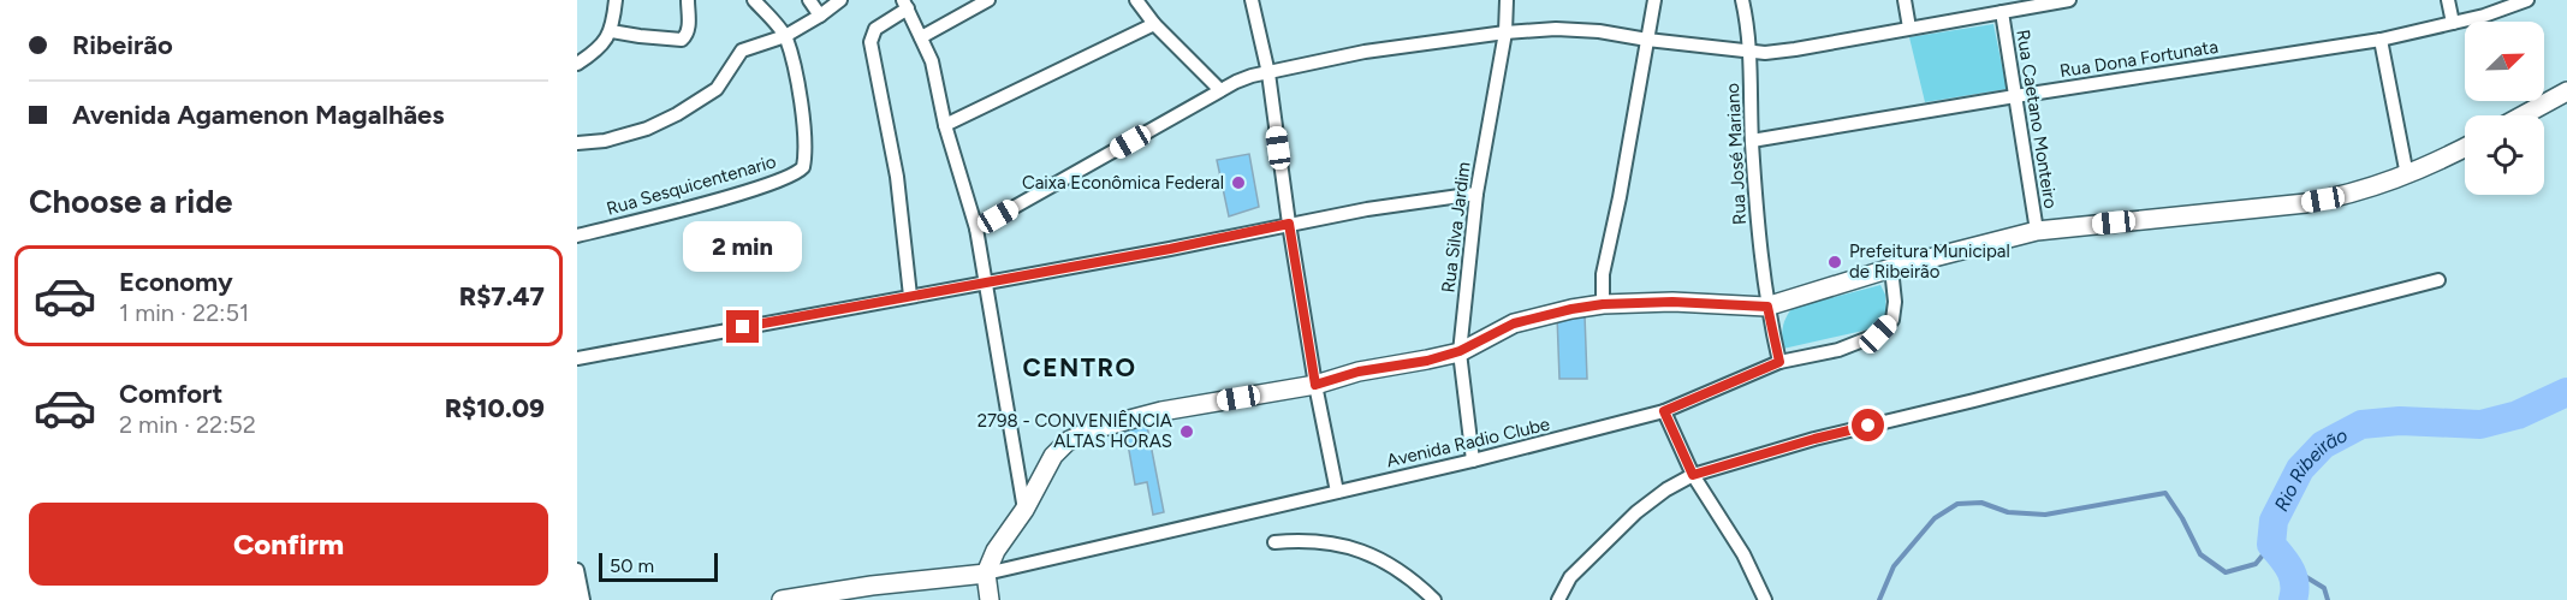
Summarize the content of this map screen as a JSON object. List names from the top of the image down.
{
  "streets": {
    "street": [
      "Rua Dona Fortunata",
      "Rua Caetano Monteiro",
      "Rua José Mariano",
      "Rua Sesquicentenario",
      "Rua Silva Jardim",
      "Avenida Radio Clube"
    ]
  },
  "crossings": [
    ["Rua Dona Fortunata", "Rua Caetano Monteiro"],
    ["Rua Dona Fortunata", "Rua José Mariano"],
    ["Rua José Mariano", "Avenida Radio Clube"],
    ["Rua Silva Jardim", "Avenida Radio Clube"]
  ],
  "districts": ["CENTRO"],
  "water": ["Rio Ribeirão"],
  "places": ["Caixa Econômica Federal", "Prefeitura Municipal de Ribeirão", "2798 - CONVENIÊNCIA ALTAS HORAS"],
  "scale_bar": "50 m",
  "north": "top right",
  "page": {
    "banner": ["Ribeirão", "Avenida Agamenon Magalhães"],
    "heading": "Choose a ride",
    "bubble": "2 min",
    "list": [
      {
        "name": "Economy",
        "note": "1 min · 22:51",
        "value": "R$7.47"
      },
      {
        "name": "Comfort",
        "note": "2 min · 22:52",
        "value": "R$10.09"
      }
    ],
    "buttons": "Confirm",
    "scale": "50 m"
  }
}
